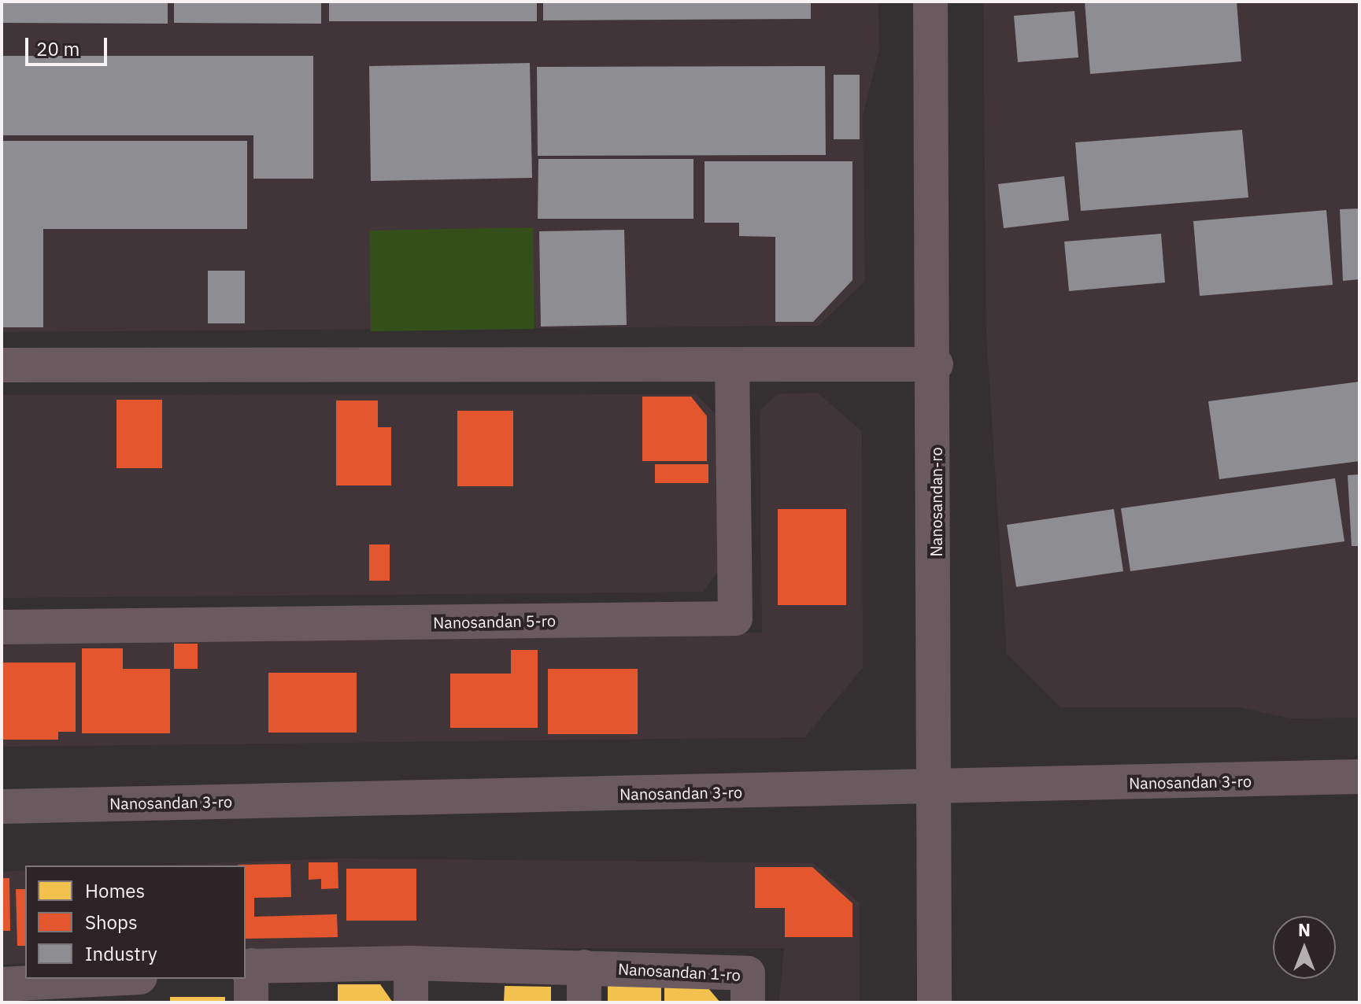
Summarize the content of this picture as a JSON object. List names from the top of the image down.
{
  "streets": {
    "street": [
      "Nanosandan-ro",
      "Nanosandan 5-ro",
      "Nanosandan 3-ro",
      "Nanosandan 1-ro"
    ]
  },
  "crossings": [
    ["Nanosandan-ro", "Nanosandan 3-ro"]
  ],
  "legend": ["Homes", "Shops", "Industry"],
  "scale_bar": "20 m",
  "north": "top"
}
